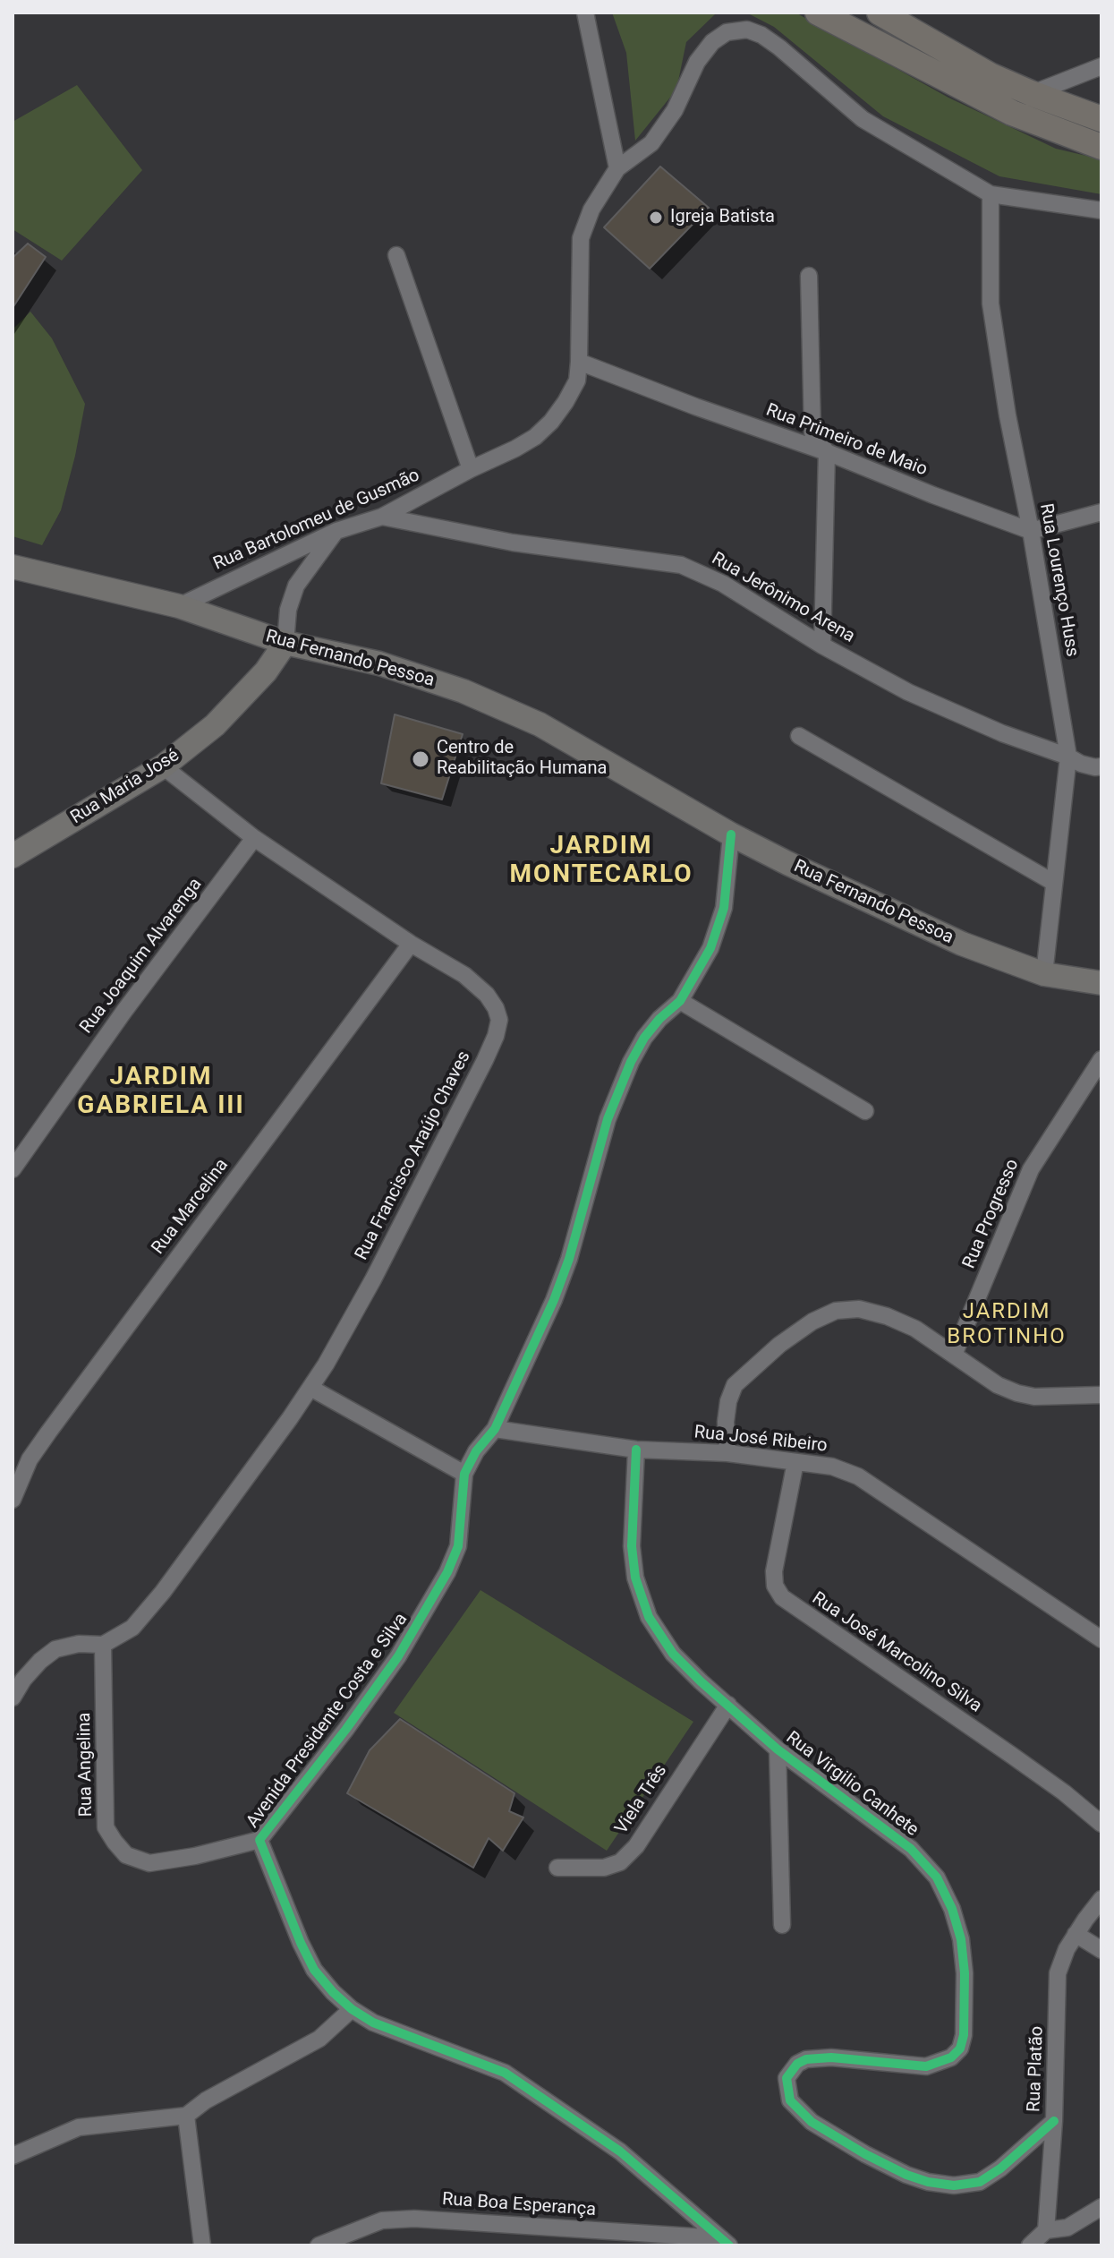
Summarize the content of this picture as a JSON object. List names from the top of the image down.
{
  "streets": {
    "main road": ["Rua Fernando Pessoa", "Rua Maria José"],
    "street": [
      "Rua Primeiro de Maio",
      "Rua Bartolomeu de Gusmão",
      "Rua Lourenço Huss",
      "Rua Jerônimo Arena",
      "Rua Joaquim Alvarenga",
      "Rua Francisco Araújo Chaves",
      "Rua Marcelina",
      "Rua Progresso",
      "Rua José Ribeiro",
      "Rua José Marcolino Silva",
      "Avenida Presidente Costa e Silva",
      "Rua Angelina",
      "Rua Virgilio Canhete",
      "Viela Três",
      "Rua Platão",
      "Rua Boa Esperança"
    ]
  },
  "crossings": [
    ["Rua Primeiro de Maio", "Rua Bartolomeu de Gusmão"],
    ["Rua Primeiro de Maio", "Rua Lourenço Huss"],
    ["Rua Bartolomeu de Gusmão", "Rua Jerônimo Arena"],
    ["Rua Bartolomeu de Gusmão", "Rua Fernando Pessoa"],
    ["Rua Lourenço Huss", "Rua Jerônimo Arena"],
    ["Rua Lourenço Huss", "Rua Fernando Pessoa"],
    ["Rua Fernando Pessoa", "Rua Maria José"],
    ["Rua Fernando Pessoa", "Avenida Presidente Costa e Silva"],
    ["Rua Maria José", "Rua Francisco Araújo Chaves"],
    ["Rua Joaquim Alvarenga", "Rua Francisco Araújo Chaves"],
    ["Rua Francisco Araújo Chaves", "Rua Marcelina"],
    ["Rua Francisco Araújo Chaves", "Rua Angelina"],
    ["Rua José Ribeiro", "Rua José Marcolino Silva"],
    ["Rua José Ribeiro", "Avenida Presidente Costa e Silva"],
    ["Rua José Ribeiro", "Rua Virgilio Canhete"],
    ["Avenida Presidente Costa e Silva", "Rua Angelina"],
    ["Avenida Presidente Costa e Silva", "Rua Boa Esperança"],
    ["Rua Virgilio Canhete", "Viela Três"],
    ["Rua Virgilio Canhete", "Rua Platão"]
  ],
  "districts": ["JARDIM MONTECARLO", "JARDIM GABRIELA III", "JARDIM BROTINHO"],
  "places": ["Igreja Batista", "Centro de Reabilitação Humana"]
}
